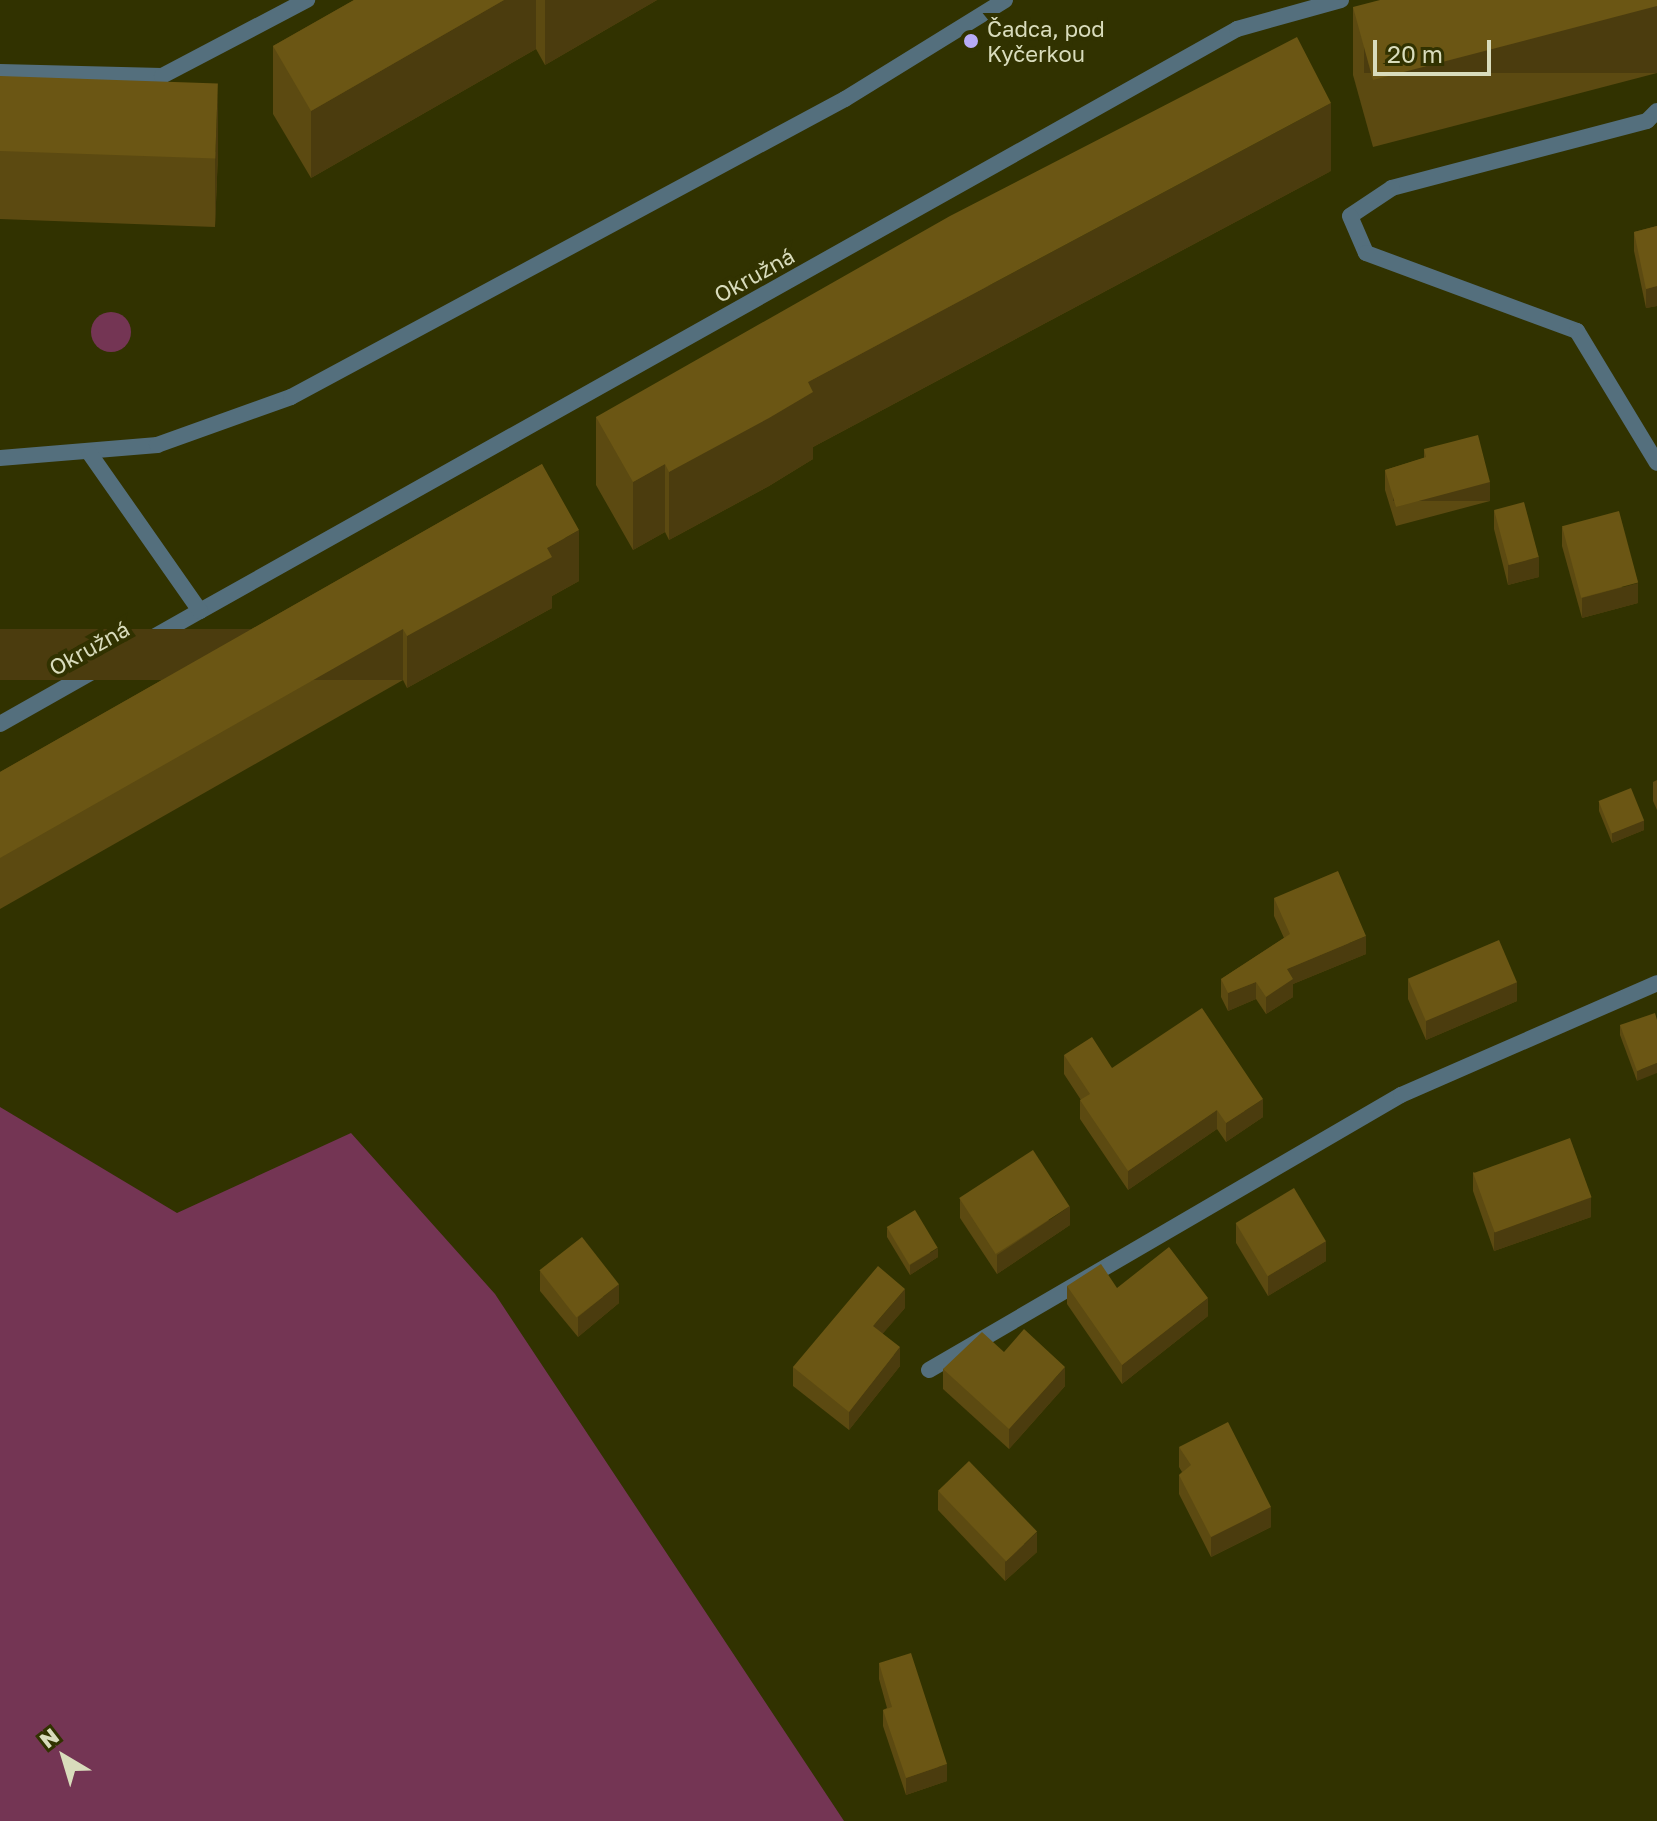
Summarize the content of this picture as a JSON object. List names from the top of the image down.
{
  "streets": {
    "street": ["Okružná"]
  },
  "places": ["Čadca, pod Kyčerkou"],
  "scale_bar": "20 m",
  "north": "top left"
}
